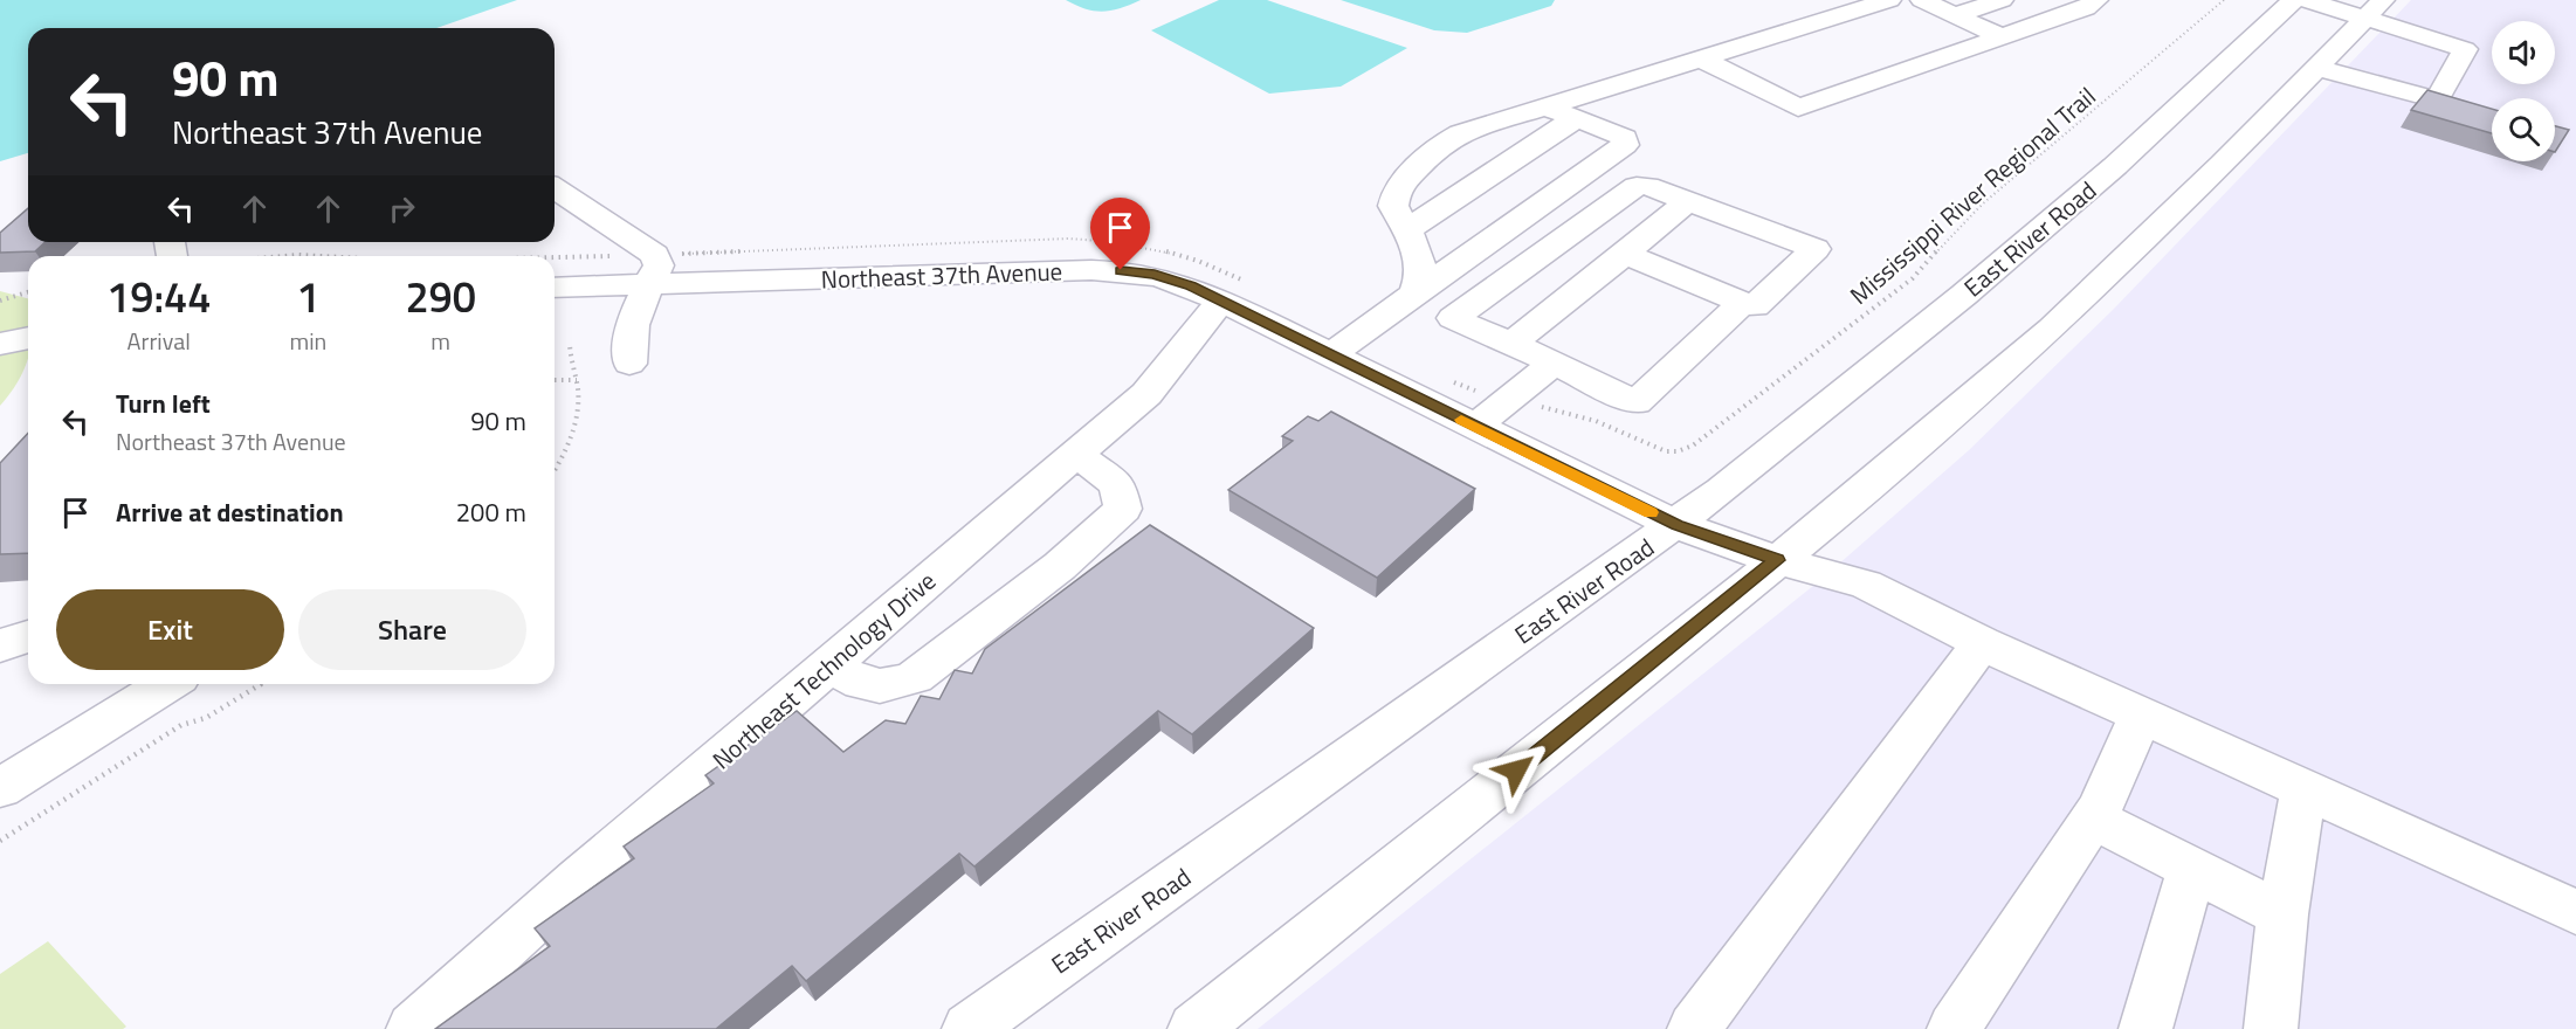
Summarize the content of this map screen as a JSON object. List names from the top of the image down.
{
  "streets": {
    "street": ["East River Road", "Northeast 37th Avenue", "Northeast Technology Drive"],
    "path": ["Mississippi River Regional Trail"]
  },
  "crossings": [
    ["East River Road", "Northeast 37th Avenue"],
    ["Northeast 37th Avenue", "Northeast Technology Drive"]
  ],
  "page": {
    "turn": ["90 m", "Northeast 37th Avenue"],
    "eta": [
      "19:44",
      "Arrival",
      "1",
      "min",
      "290",
      "m"
    ],
    "list": [
      {
        "name": "Turn left",
        "note": "Northeast 37th Avenue",
        "value": "90 m"
      },
      {
        "name": "Arrive at destination",
        "value": "200 m"
      }
    ],
    "buttons": ["Exit", "Share"]
  }
}
